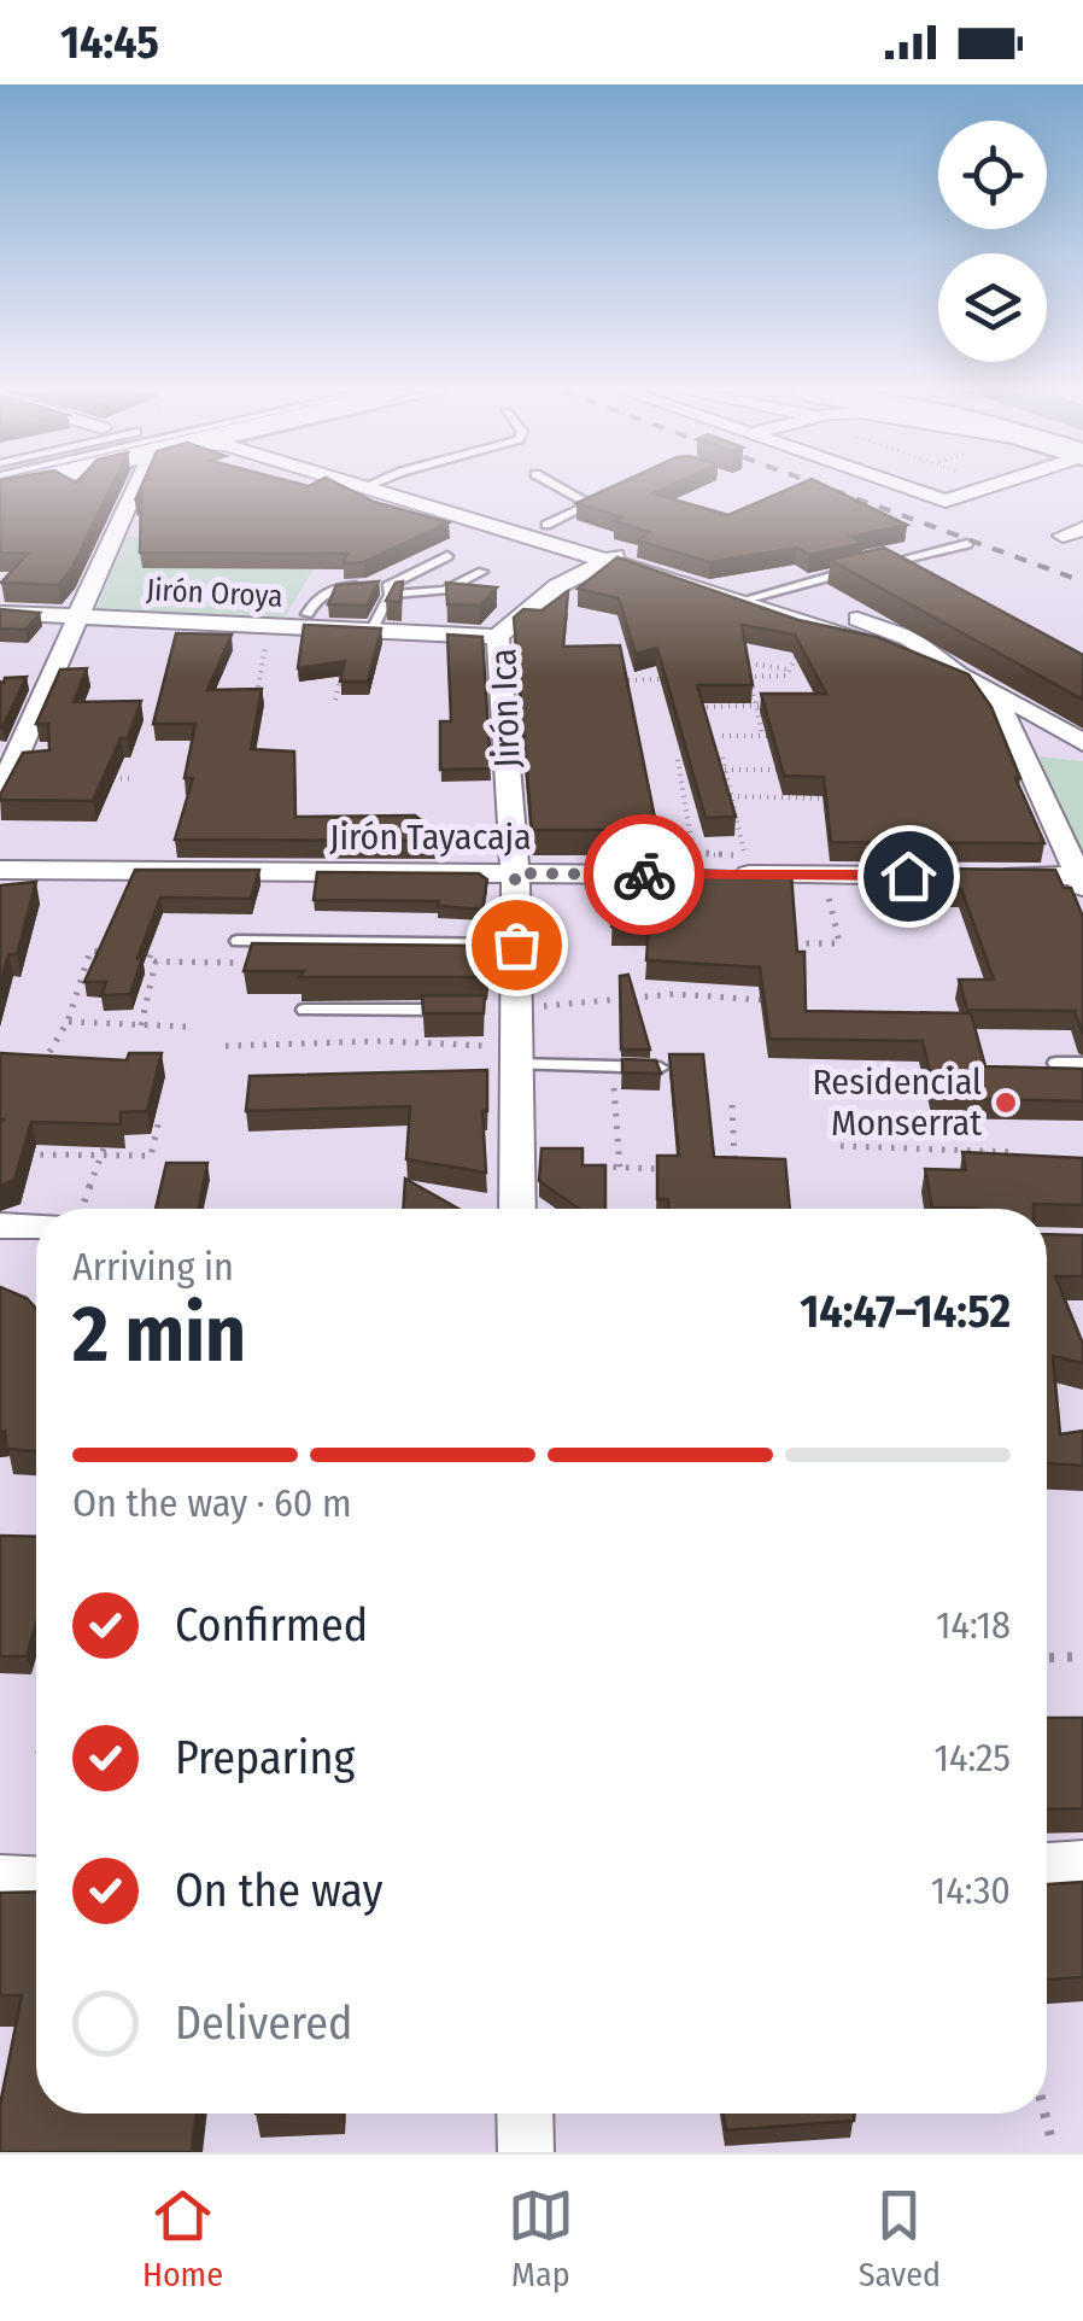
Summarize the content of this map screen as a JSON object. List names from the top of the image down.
{
  "streets": {
    "street": ["Jirón Oroya", "Jirón Ica", "Jirón Tayacaja"]
  },
  "crossings": [
    ["Jirón Oroya", "Jirón Ica"],
    ["Jirón Ica", "Jirón Tayacaja"]
  ],
  "places": ["Residencial Monserrat"],
  "page": {
    "status": "14:45",
    "heading": ["2 min", "Arriving in", "14:47–14:52"],
    "bar": "On the way · 60 m",
    "list": [
      ["Confirmed", "14:18"],
      ["Preparing", "14:25"],
      ["On the way", "14:30"],
      "Delivered"
    ],
    "tabs": ["Home", "Map", "Saved"]
  }
}
